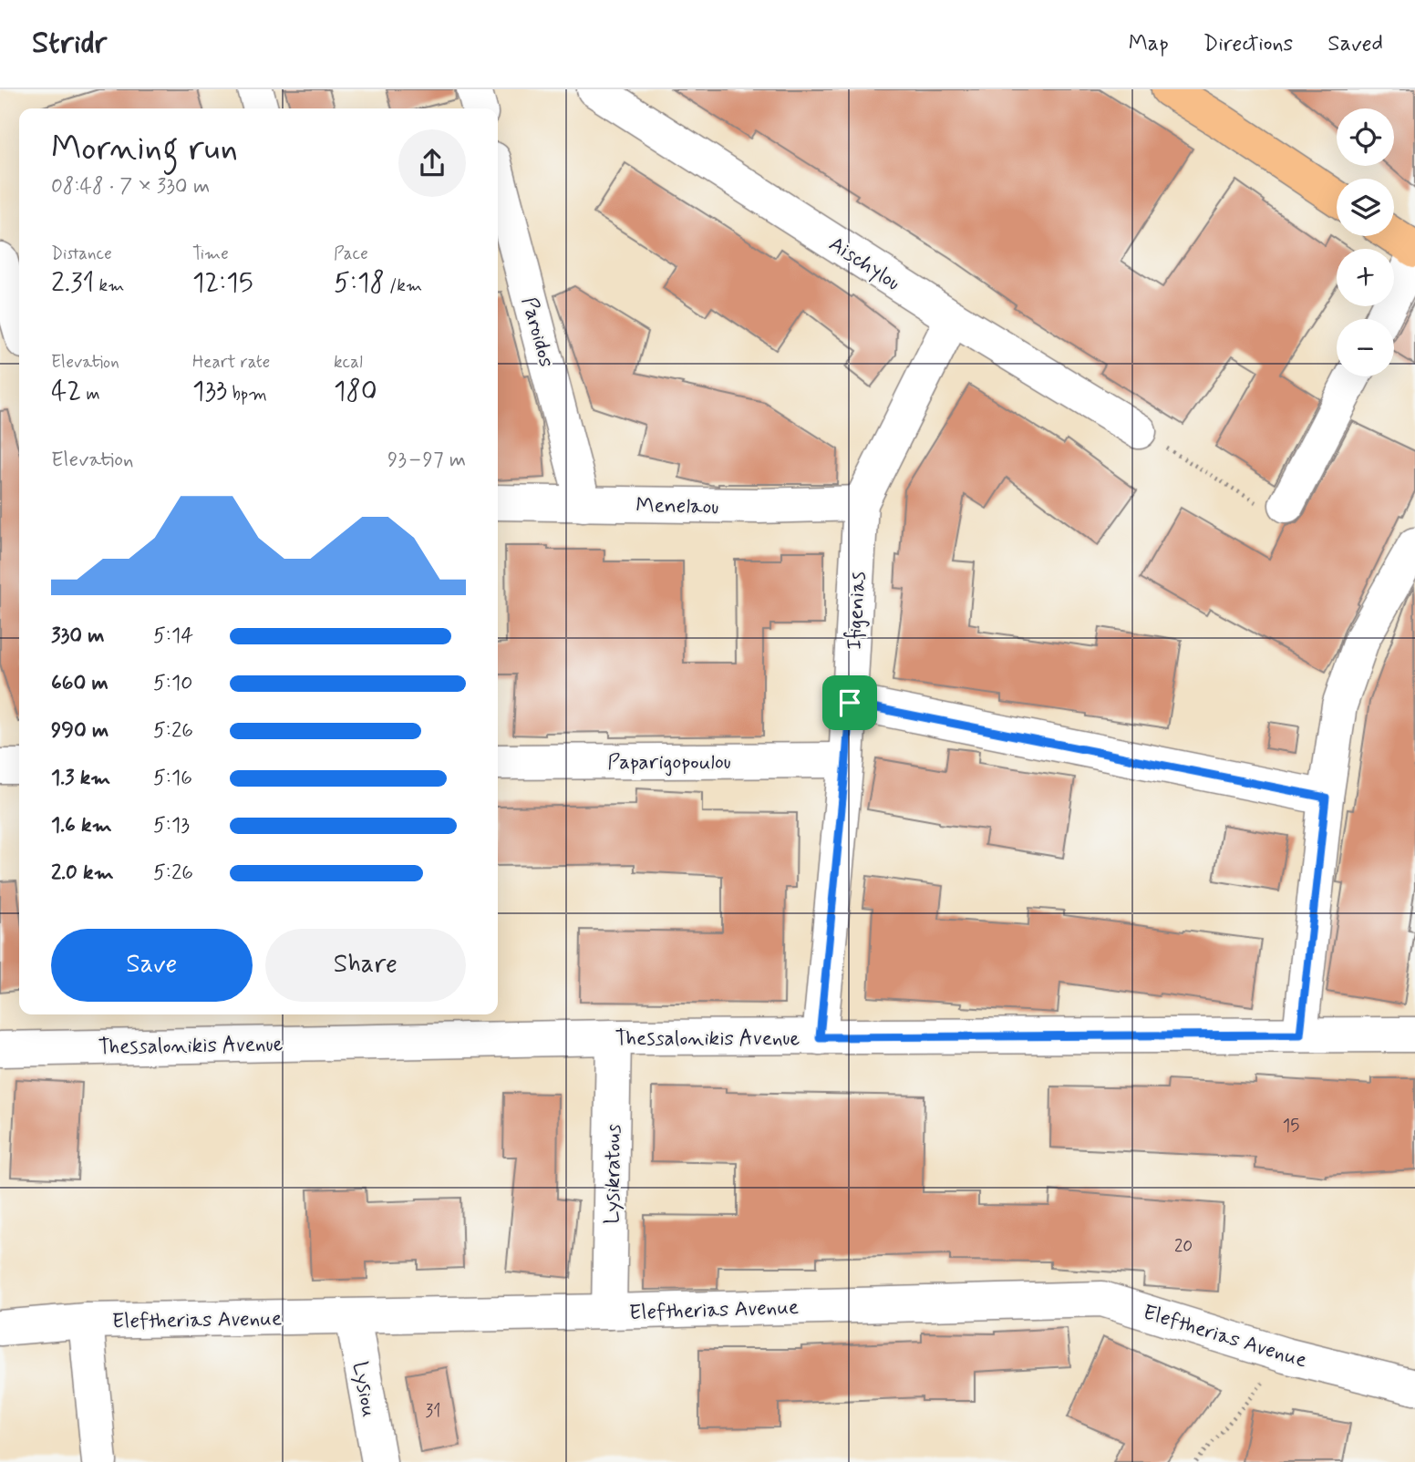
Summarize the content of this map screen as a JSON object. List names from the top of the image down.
{
  "streets": {
    "street": [
      "Aischylou",
      "Paroidos",
      "Menelaou",
      "Ifigenias",
      "Paparigopoulou",
      "Thessalonikis Avenue",
      "Lysikratous",
      "Eleftherias Avenue",
      "Lysiou"
    ]
  },
  "crossings": [
    ["Aischylou", "Ifigenias"],
    ["Paroidos", "Menelaou"],
    ["Menelaou", "Ifigenias"],
    ["Ifigenias", "Paparigopoulou"],
    ["Ifigenias", "Thessalonikis Avenue"],
    ["Thessalonikis Avenue", "Lysikratous"],
    ["Lysikratous", "Eleftherias Avenue"],
    ["Eleftherias Avenue", "Lysiou"]
  ],
  "house_numbers": ["15", "20", "31"],
  "page": {
    "header": "Stridr",
    "nav": ["Map", "Directions", "Saved"],
    "map_buttons": ["+", "−"],
    "heading": ["Morning run", "08:48 · 7 × 330 m"],
    "stats": [
      ["Distance", "2.31 km"],
      ["Time", "12:15"],
      ["Pace", "5:18 /km"],
      ["Elevation", "42 m"],
      ["Heart rate", "133 bpm"],
      ["kcal", "180"]
    ],
    "chart": ["Elevation", "93–97 m"],
    "list": [
      {
        "name": "330 m",
        "note": "5:14"
      },
      {
        "name": "660 m",
        "note": "5:10"
      },
      {
        "name": "990 m",
        "note": "5:26"
      },
      {
        "name": "1.3 km",
        "note": "5:16"
      },
      {
        "name": "1.6 km",
        "note": "5:13"
      },
      {
        "name": "2.0 km",
        "note": "5:26"
      }
    ],
    "buttons": ["Save", "Share"]
  }
}
